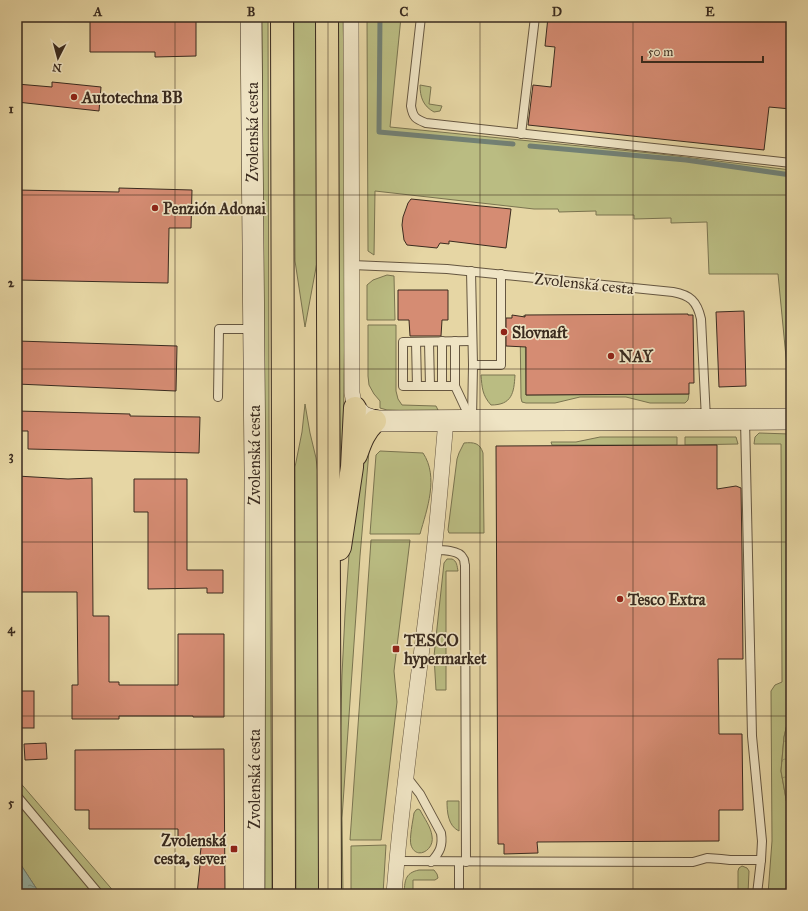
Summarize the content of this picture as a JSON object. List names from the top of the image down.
{
  "streets": {
    "main road": ["Zvolenská cesta"]
  },
  "places": {
    "other": [
      "Autotechna BB",
      "Penzión Adonai",
      "Slovnaft",
      "NAY",
      "Tesco Extra"
    ],
    "transit": ["TESCO hypermarket", "Zvolenská cesta, sever"]
  },
  "scale_bar": "50 m",
  "north": "bottom",
  "grid": {
    "columns": [
      "A",
      "B",
      "C",
      "D",
      "E"
    ],
    "rows": [
      "1",
      "2",
      "3",
      "4",
      "5"
    ]
  }
}
